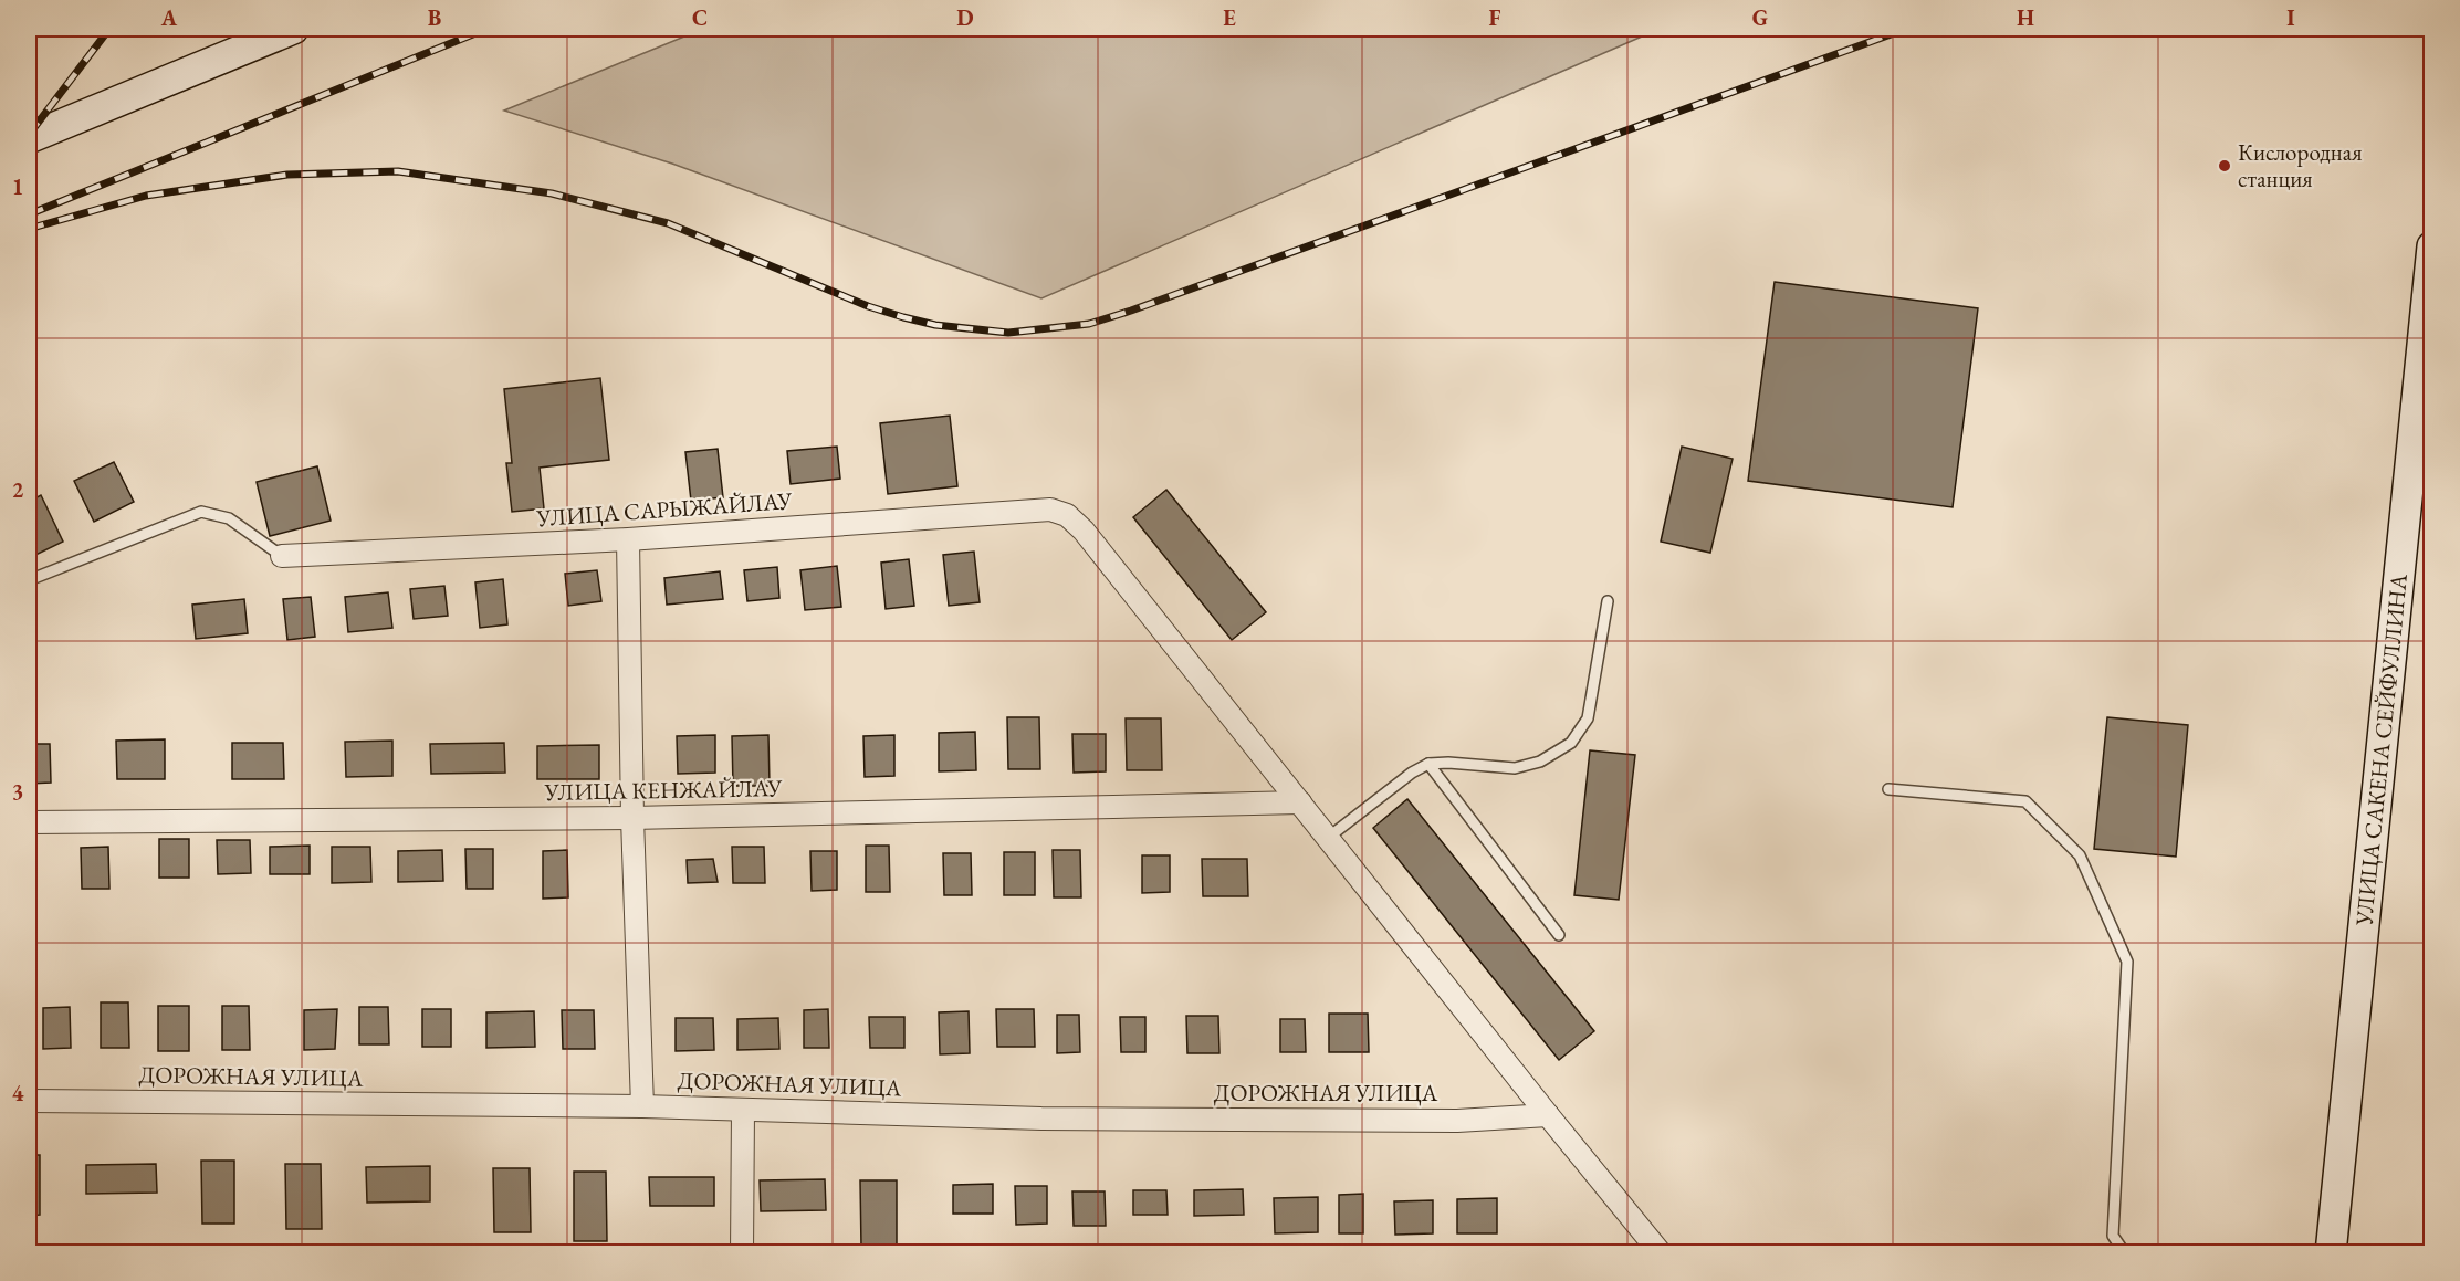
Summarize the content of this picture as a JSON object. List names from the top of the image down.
{
  "streets": {
    "street": [
      "УЛИЦА САРЫЖАЙЛАУ",
      "УЛИЦА САКЕНА СЕЙФУЛЛИНА",
      "УЛИЦА КЕНЖАЙЛАУ",
      "ДОРОЖНАЯ УЛИЦА"
    ]
  },
  "crossings": [
    ["УЛИЦА САРЫЖАЙЛАУ", "УЛИЦА КЕНЖАЙЛАУ"]
  ],
  "places": ["Кислородная станция"],
  "grid": {
    "columns": [
      "A",
      "B",
      "C",
      "D",
      "E",
      "F",
      "G",
      "H",
      "I"
    ],
    "rows": [
      "1",
      "2",
      "3",
      "4"
    ]
  }
}
